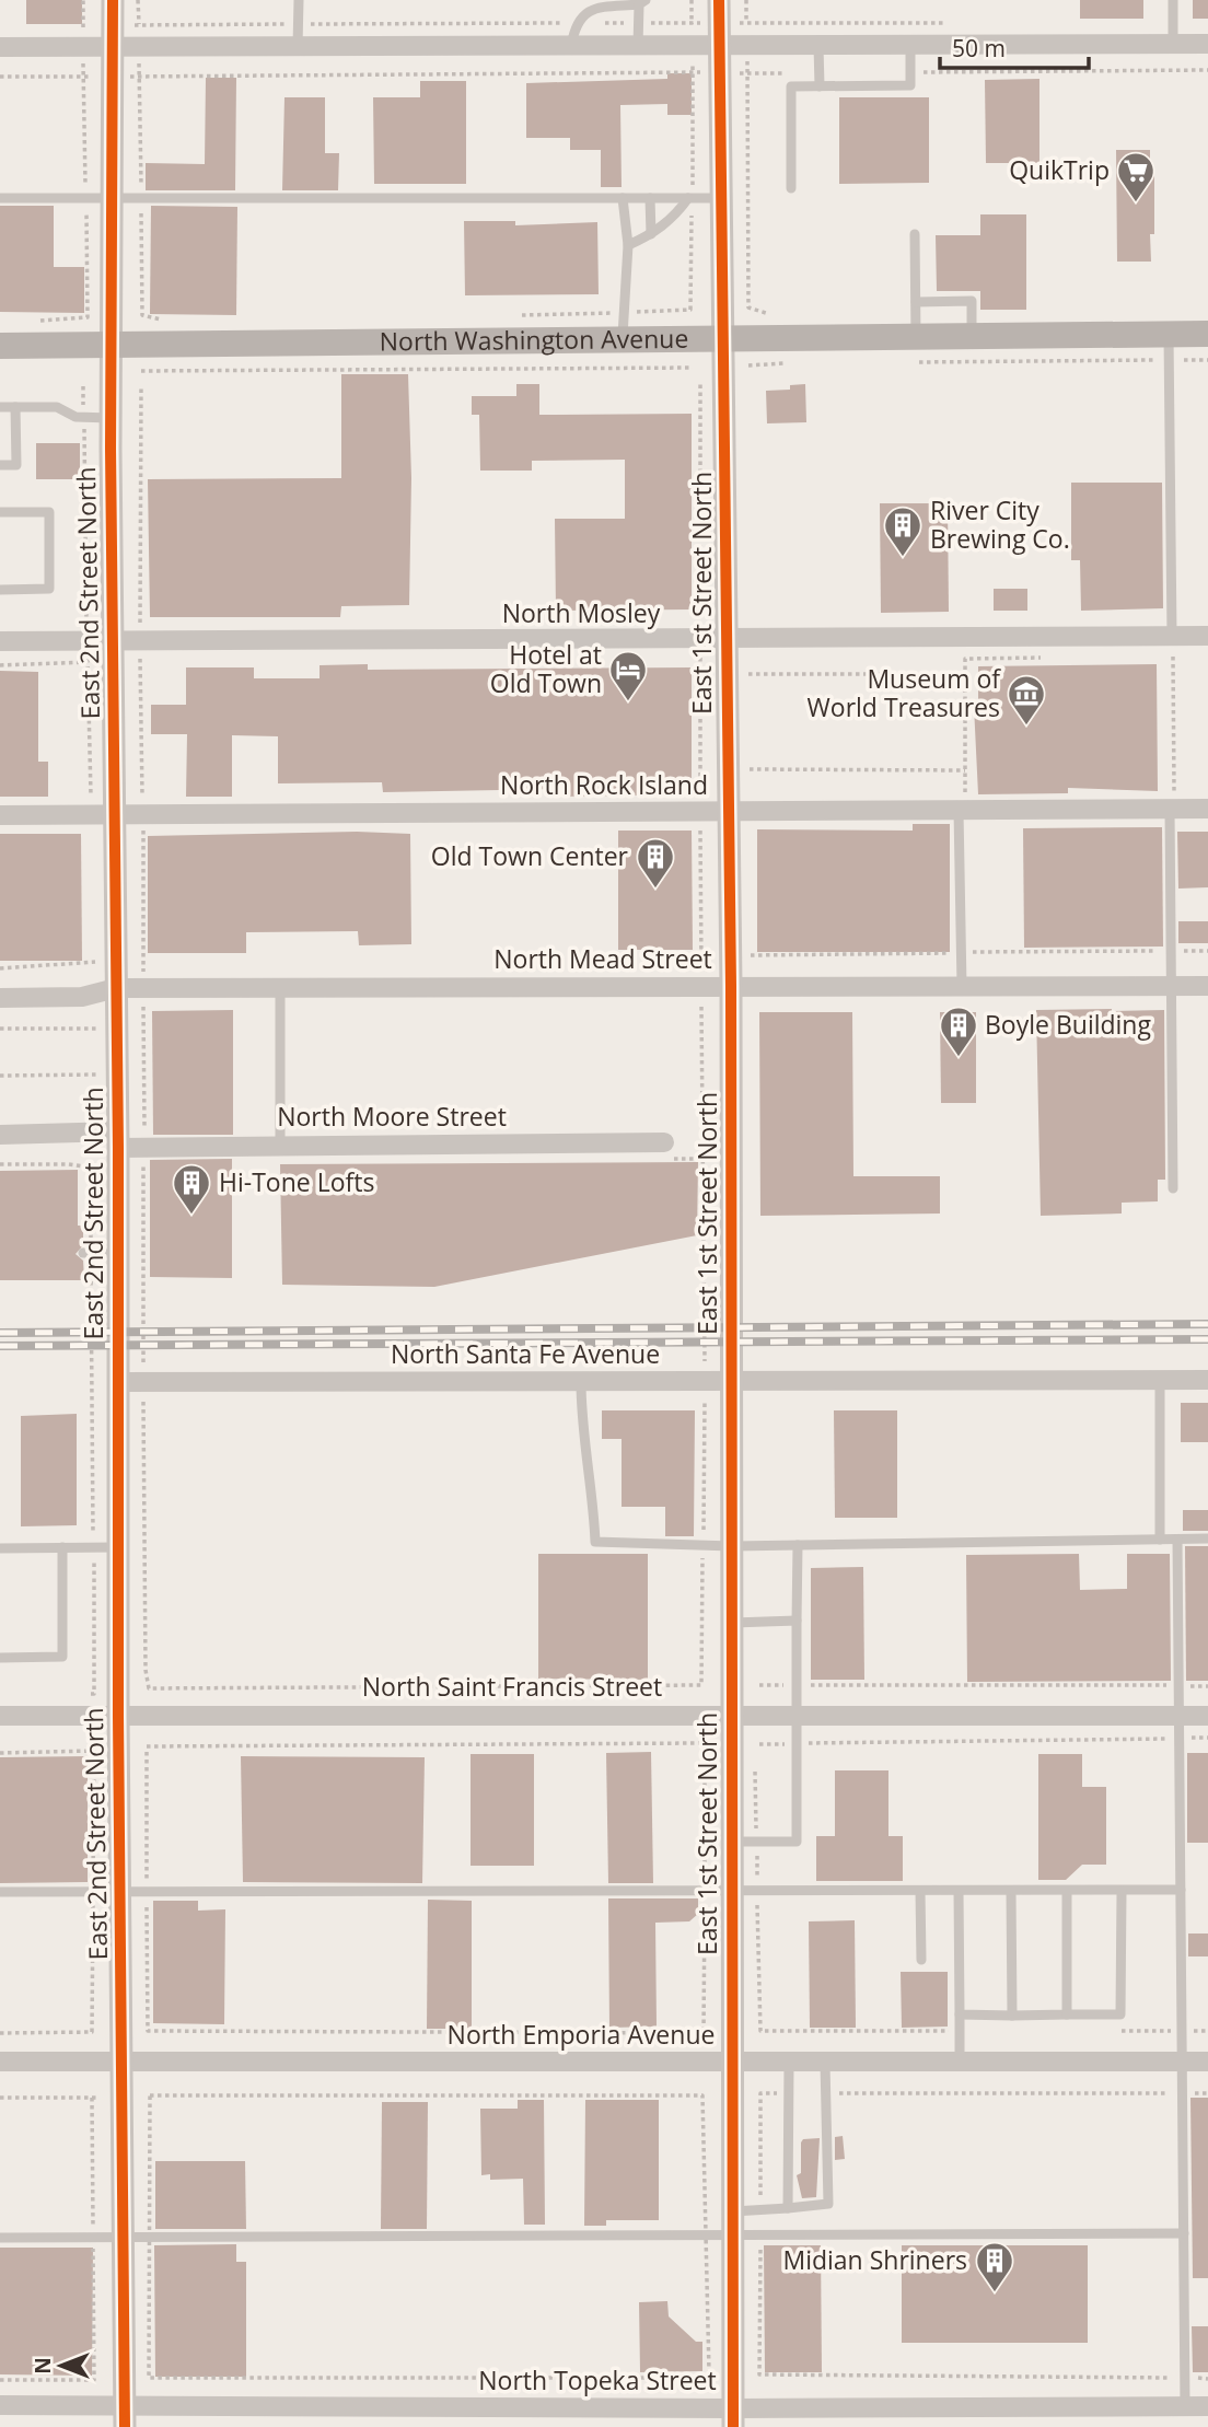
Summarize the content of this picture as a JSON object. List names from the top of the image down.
{
  "streets": {
    "main road": ["North Washington Avenue"],
    "street": [
      "East 2nd Street North",
      "East 1st Street North",
      "North Mosley",
      "North Rock Island",
      "North Mead Street",
      "North Moore Street",
      "North Santa Fe Avenue",
      "North Saint Francis Street",
      "North Emporia Avenue",
      "North Topeka Street"
    ]
  },
  "crossings": [
    ["North Washington Avenue", "East 2nd Street North"],
    ["North Washington Avenue", "East 1st Street North"],
    ["East 2nd Street North", "North Mosley"],
    ["East 2nd Street North", "North Rock Island"],
    ["East 2nd Street North", "North Mead Street"],
    ["East 2nd Street North", "North Moore Street"],
    ["East 2nd Street North", "North Santa Fe Avenue"],
    ["East 2nd Street North", "North Saint Francis Street"],
    ["East 2nd Street North", "North Emporia Avenue"],
    ["East 2nd Street North", "North Topeka Street"],
    ["East 1st Street North", "North Mosley"],
    ["East 1st Street North", "North Rock Island"],
    ["East 1st Street North", "North Mead Street"],
    ["East 1st Street North", "North Santa Fe Avenue"],
    ["East 1st Street North", "North Saint Francis Street"],
    ["East 1st Street North", "North Emporia Avenue"],
    ["East 1st Street North", "North Topeka Street"]
  ],
  "places": {
    "supermarket": ["QuikTrip"],
    "building": [
      "River City Brewing Co.",
      "Old Town Center",
      "Boyle Building",
      "Hi-Tone Lofts",
      "Midian Shriners"
    ],
    "hotel": ["Hotel at Old Town"],
    "museum": ["Museum of World Treasures"]
  },
  "scale_bar": "50 m",
  "north": "left"
}
